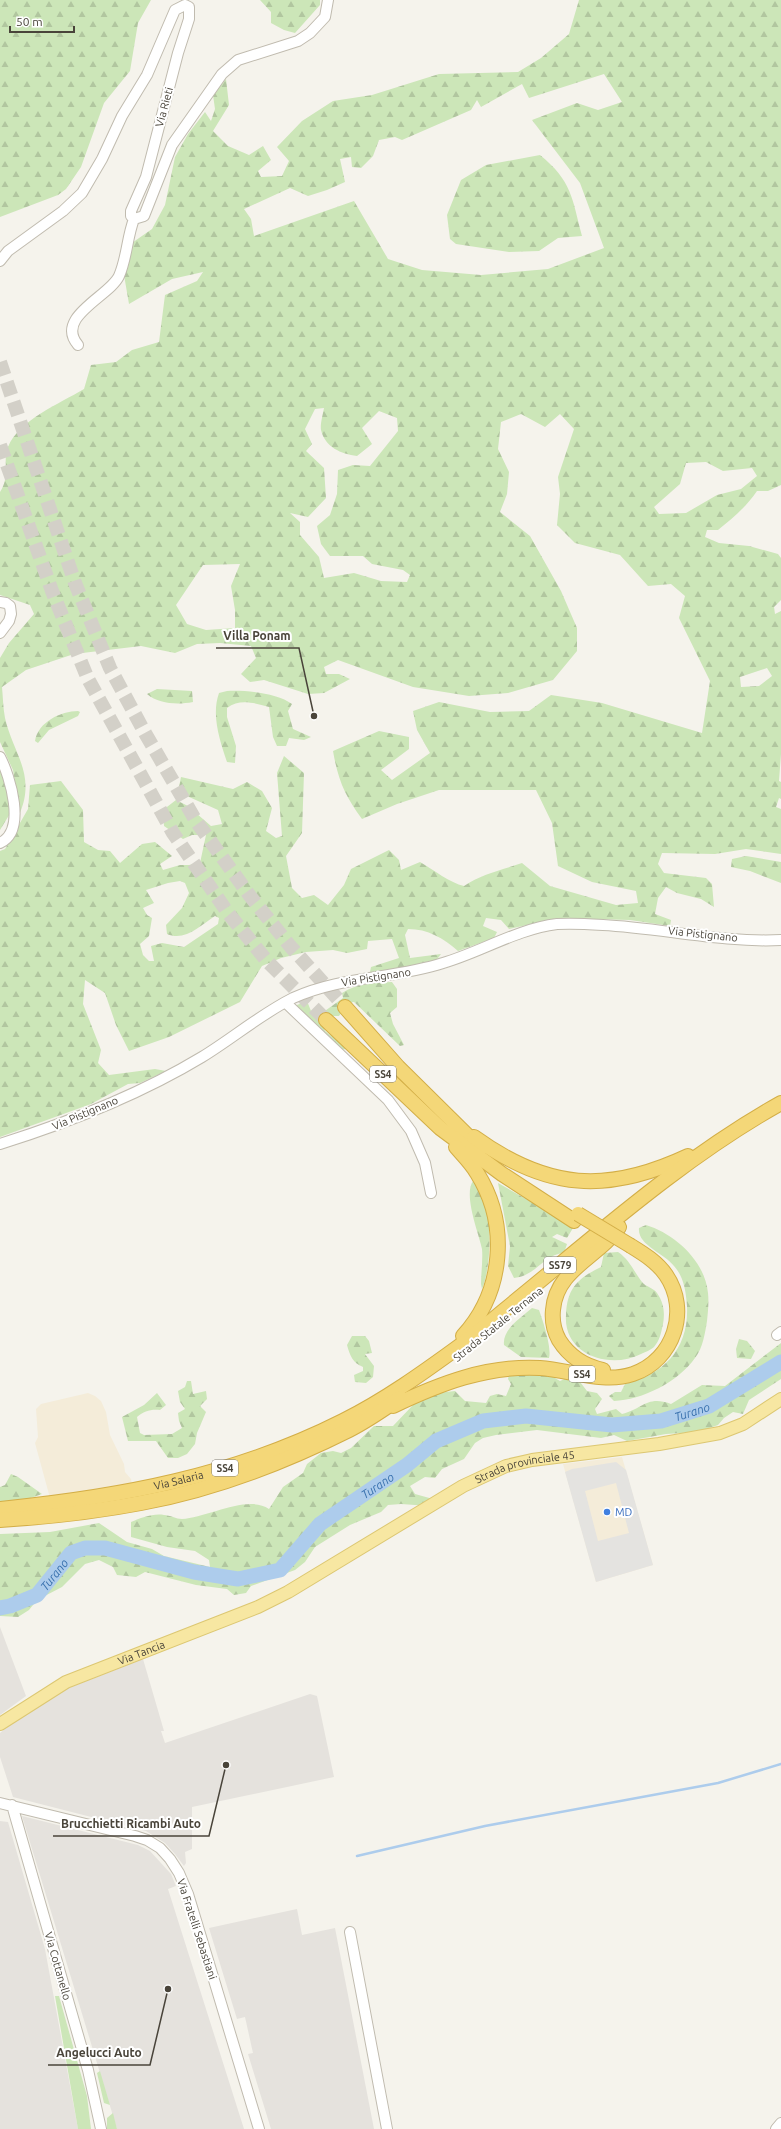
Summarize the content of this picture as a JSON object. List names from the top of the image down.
{
  "streets": {
    "highway": [
      "SS4",
      "SS79",
      "Strada Statale Ternana",
      "Via Salaria"
    ],
    "main road": ["Strada provinciale 45", "Via Tancia"],
    "street": [
      "Via Rieti",
      "Via Pistignano",
      "Via Fratelli Sebastiani",
      "Via Cottanello"
    ]
  },
  "crossings": [
    ["SS4", "Strada Statale Ternana"],
    ["SS4", "Via Salaria"],
    ["Strada Statale Ternana", "Via Salaria"],
    ["Strada provinciale 45", "Via Tancia"],
    ["Via Fratelli Sebastiani", "Via Cottanello"]
  ],
  "water": ["Turano"],
  "places": [
    "Villa Ponam",
    "MD",
    "Brucchietti Ricambi Auto",
    "Angelucci Auto"
  ],
  "scale_bar": "50 m"
}
